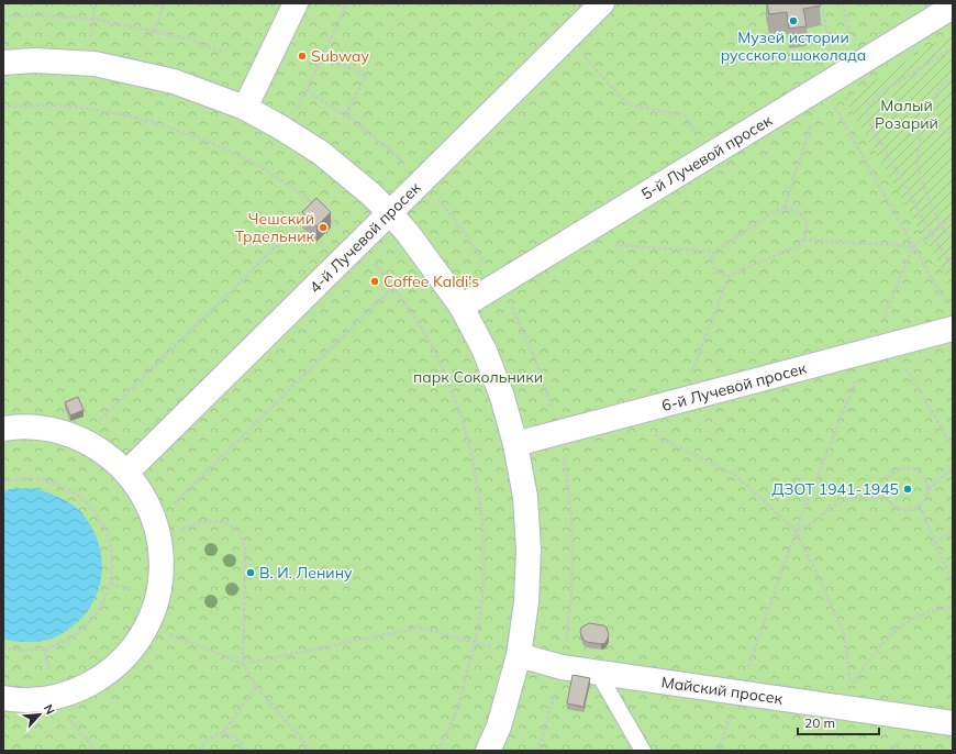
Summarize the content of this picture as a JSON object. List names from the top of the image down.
{
  "streets": {
    "street": [
      "5-й Лучевой просек",
      "4-й Лучевой просек",
      "6-й Лучевой просек",
      "Майский просек"
    ]
  },
  "parks": ["Малый Розарий", "парк Сокольники"],
  "places": [
    "Музей истории русского шоколада",
    "Subway",
    "Чешский Трдельник",
    "Coffee Kaldi's",
    "ДЗОТ 1941-1945",
    "В. И. Ленину"
  ],
  "scale_bar": "20 m",
  "north": "top right"
}
